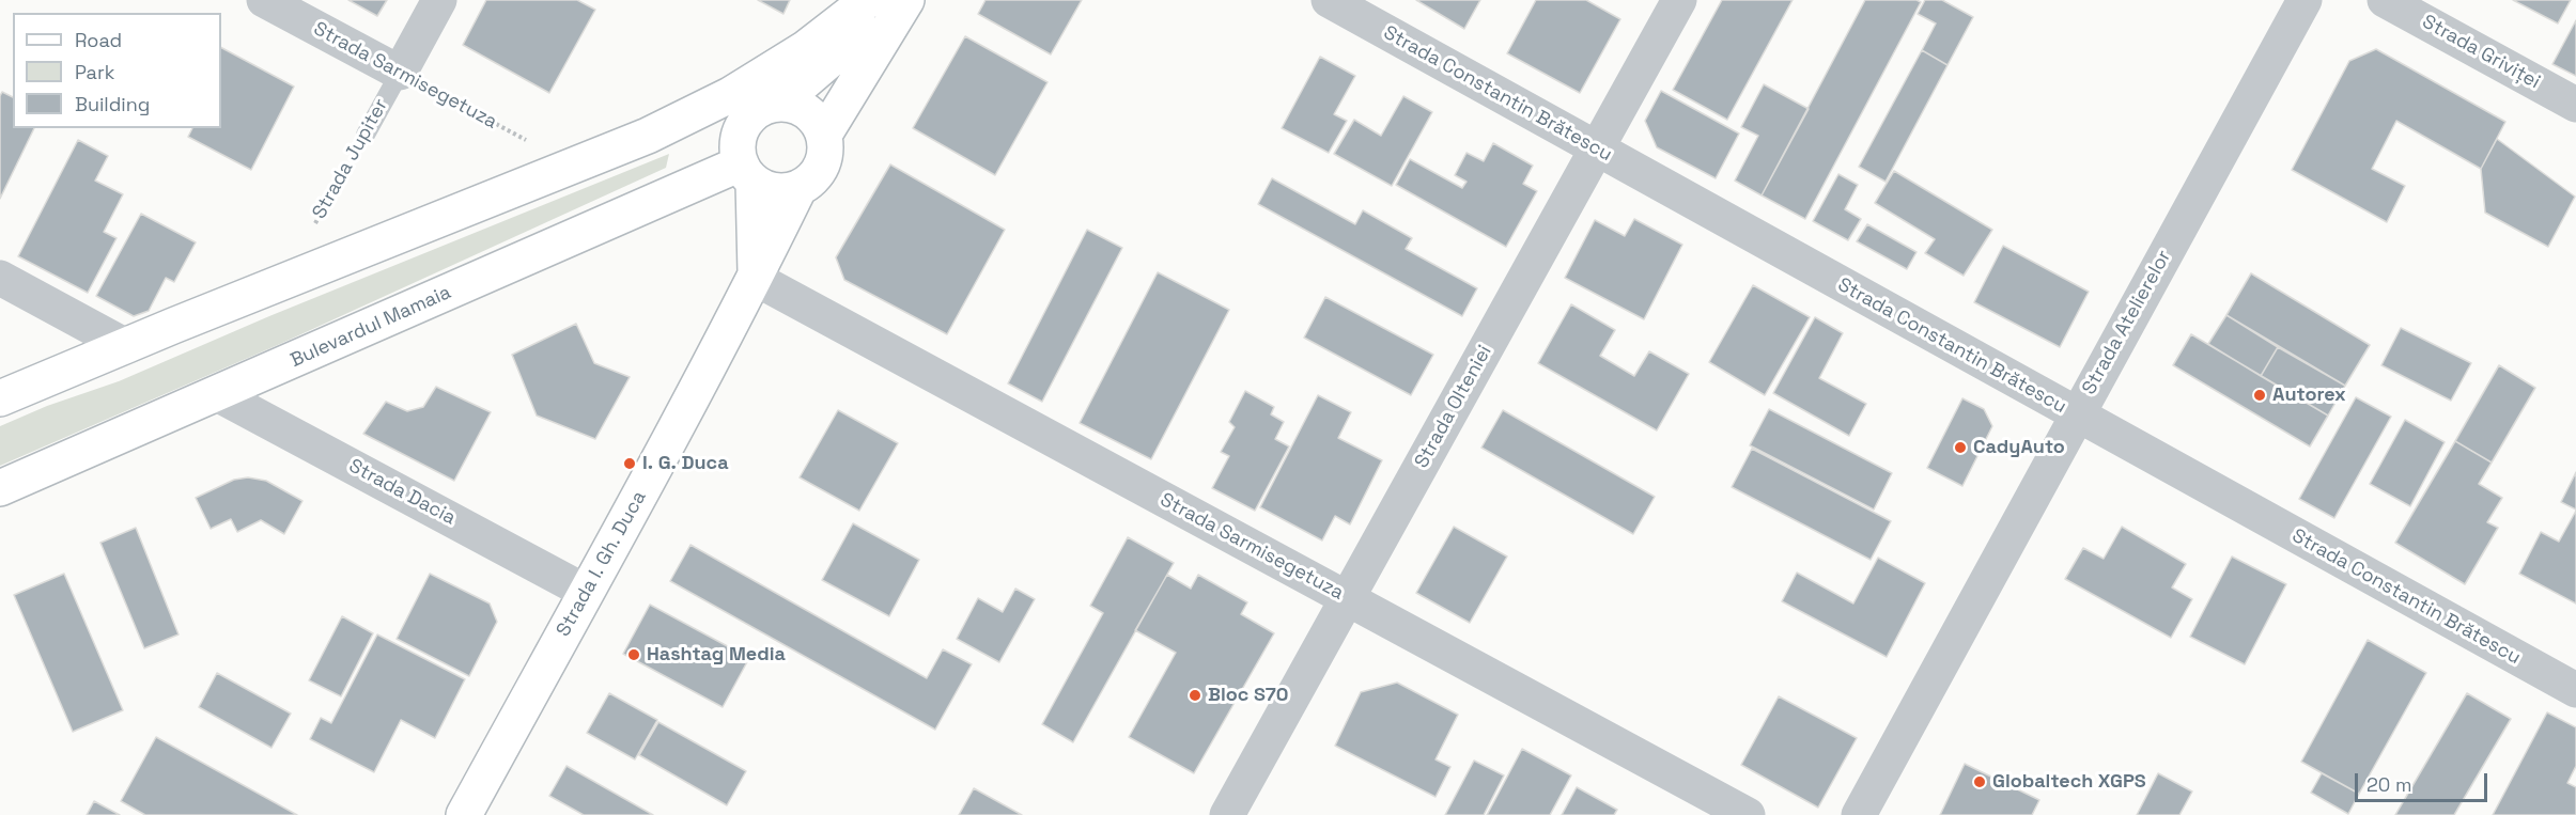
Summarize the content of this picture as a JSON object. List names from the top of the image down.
{
  "streets": {
    "main road": ["Bulevardul Mamaia", "Strada I. Gh. Duca"],
    "street": [
      "Strada Griviței",
      "Strada Sarmisegetuza",
      "Strada Constantin Brătescu",
      "Strada Jupiter",
      "Strada Atelierelor",
      "Strada Olteniei",
      "Strada Dacia"
    ]
  },
  "crossings": [
    ["Strada Sarmisegetuza", "Strada Jupiter"],
    ["Strada Sarmisegetuza", "Strada Olteniei"],
    ["Strada Sarmisegetuza", "Strada I. Gh. Duca"],
    ["Strada Constantin Brătescu", "Strada Atelierelor"],
    ["Strada Constantin Brătescu", "Strada Olteniei"],
    ["Bulevardul Mamaia", "Strada Dacia"],
    ["Bulevardul Mamaia", "Strada I. Gh. Duca"],
    ["Strada Dacia", "Strada I. Gh. Duca"]
  ],
  "places": [
    "Autorex",
    "CadyAuto",
    "I. G. Duca",
    "Hashtag Media",
    "Bloc S70",
    "Globaltech XGPS"
  ],
  "legend": ["Road", "Park", "Building"],
  "scale_bar": "20 m"
}
